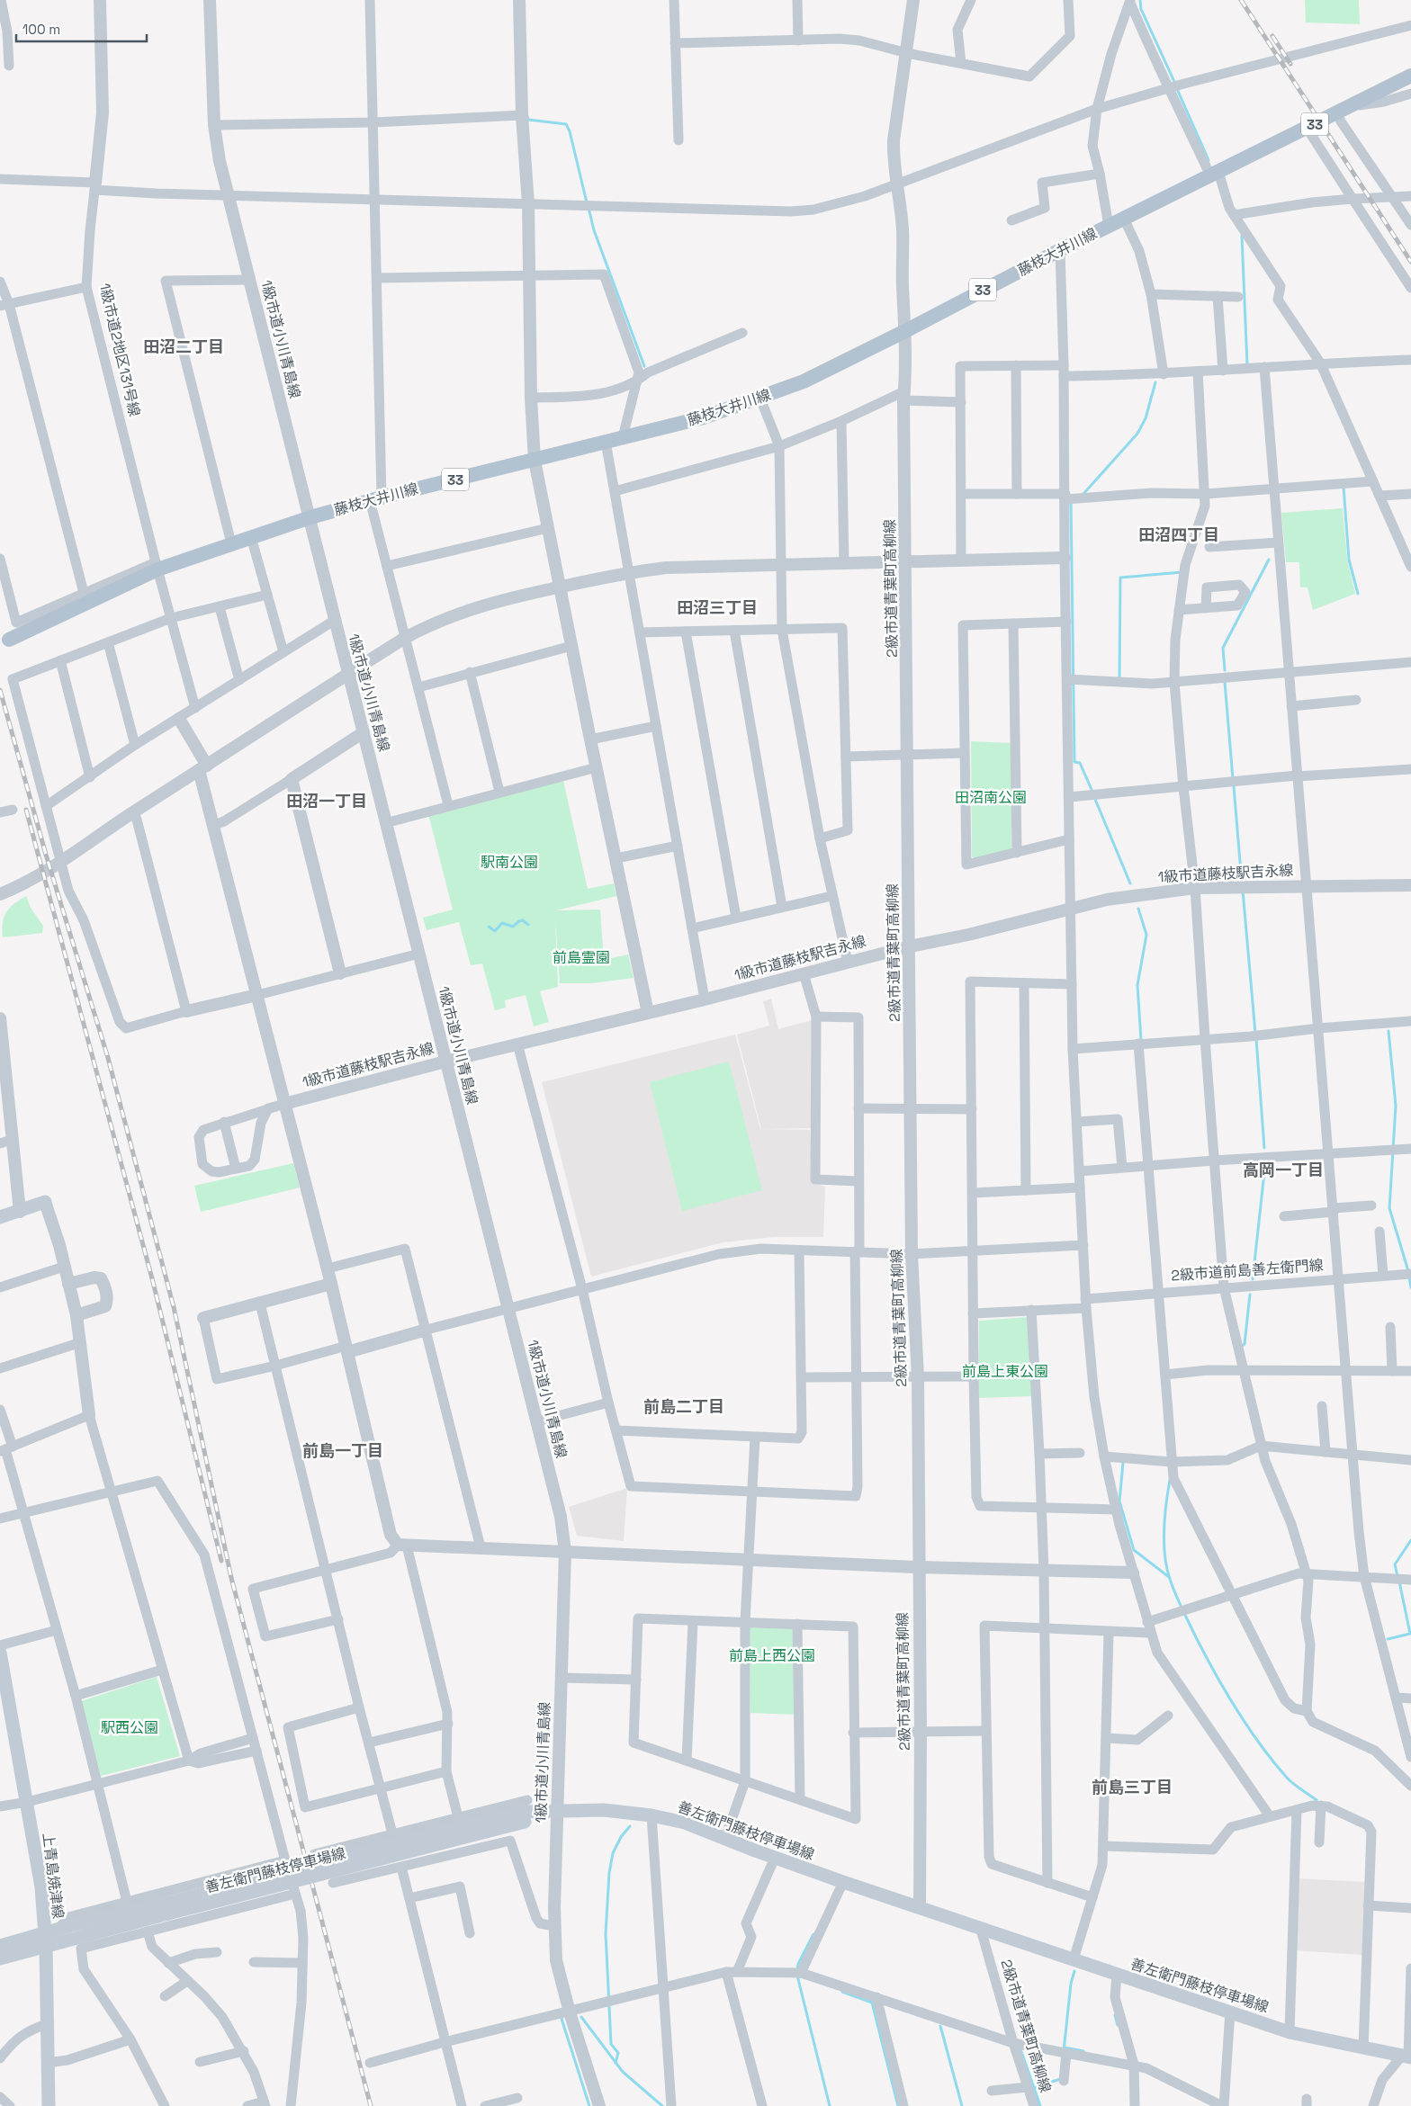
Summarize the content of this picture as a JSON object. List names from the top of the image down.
{
  "streets": {
    "main road": [
      "33",
      "藤枝大井川線",
      "善左衛門藤枝停車場線",
      "上青島焼津線"
    ],
    "street": [
      "1級市道小川青島線",
      "1級市道2地区131号線",
      "2級市道青葉町高柳線",
      "1級市道藤枝駅吉永線",
      "2級市道前島善左衛門線"
    ]
  },
  "crossings": [
    ["藤枝大井川線", "1級市道小川青島線"],
    ["藤枝大井川線", "1級市道2地区131号線"],
    ["藤枝大井川線", "2級市道青葉町高柳線"],
    ["1級市道小川青島線", "1級市道藤枝駅吉永線"],
    ["1級市道小川青島線", "善左衛門藤枝停車場線"],
    ["2級市道青葉町高柳線", "1級市道藤枝駅吉永線"],
    ["2級市道青葉町高柳線", "善左衛門藤枝停車場線"],
    ["善左衛門藤枝停車場線", "上青島焼津線"]
  ],
  "districts": [
    "田沼二丁目",
    "田沼四丁目",
    "田沼三丁目",
    "田沼一丁目",
    "高岡一丁目",
    "前島二丁目",
    "前島一丁目",
    "前島三丁目"
  ],
  "parks": [
    "田沼南公園",
    "駅南公園",
    "前島霊園",
    "前島上東公園",
    "前島上西公園",
    "駅西公園"
  ],
  "scale_bar": "100 m"
}
